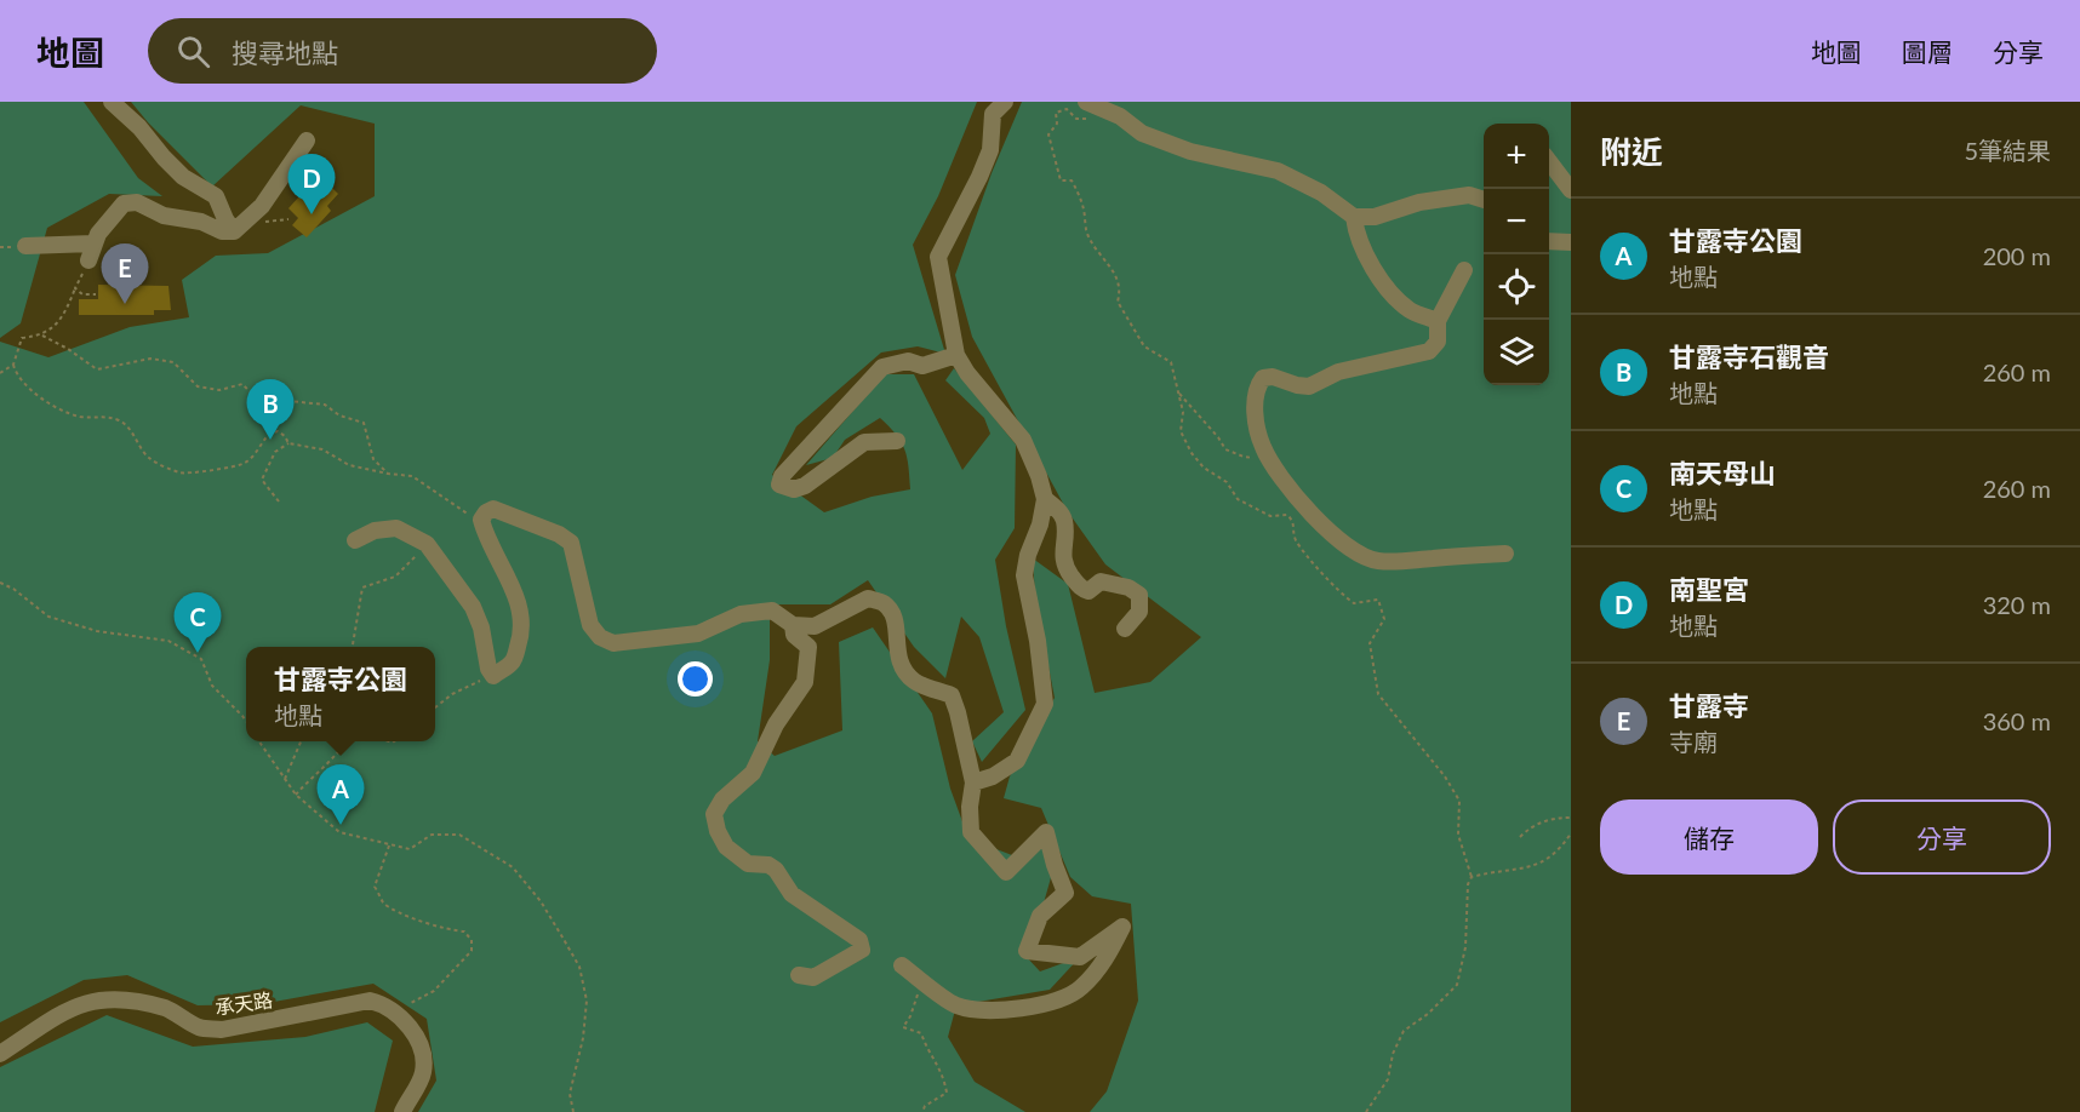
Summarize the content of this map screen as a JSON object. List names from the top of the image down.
{
  "streets": {
    "street": ["承天路"]
  },
  "page": {
    "header": "地圖",
    "search": "搜尋地點",
    "nav": ["地圖", "圖層", "分享"],
    "heading": ["附近", "5筆結果"],
    "map_buttons": ["+", "−"],
    "pins": [
      "D",
      "E",
      "B",
      "C",
      "A"
    ],
    "list": [
      {
        "mark": "A",
        "name": "甘露寺公園",
        "note": "地點",
        "value": "200 m"
      },
      {
        "mark": "B",
        "name": "甘露寺石觀音",
        "note": "地點",
        "value": "260 m"
      },
      {
        "mark": "C",
        "name": "南天母山",
        "note": "地點",
        "value": "260 m"
      },
      {
        "mark": "D",
        "name": "南聖宮",
        "note": "地點",
        "value": "320 m"
      },
      {
        "mark": "E",
        "name": "甘露寺",
        "note": "寺廟",
        "value": "360 m"
      }
    ],
    "popup": ["甘露寺公園", "地點"],
    "buttons": ["儲存", "分享"]
  }
}
